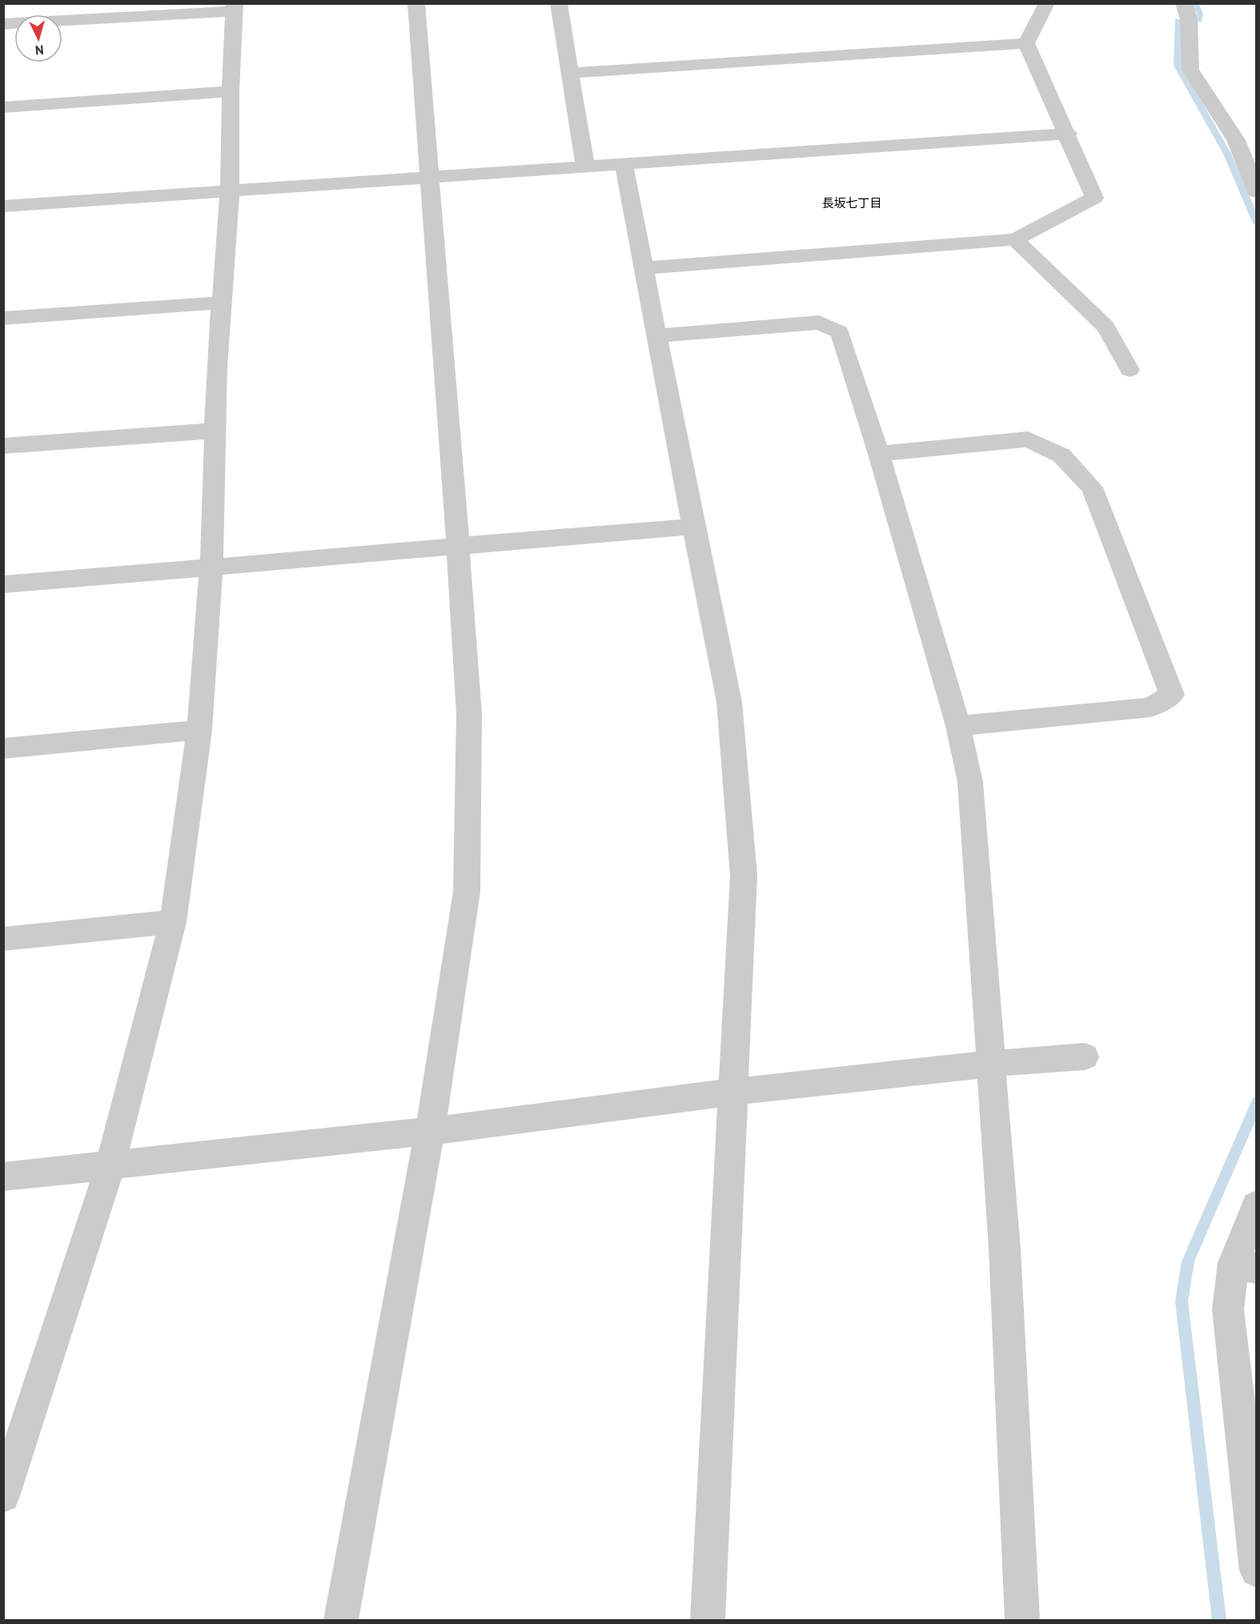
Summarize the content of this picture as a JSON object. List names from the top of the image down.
{
  "districts": ["長坂七丁目"],
  "north": "bottom"
}
